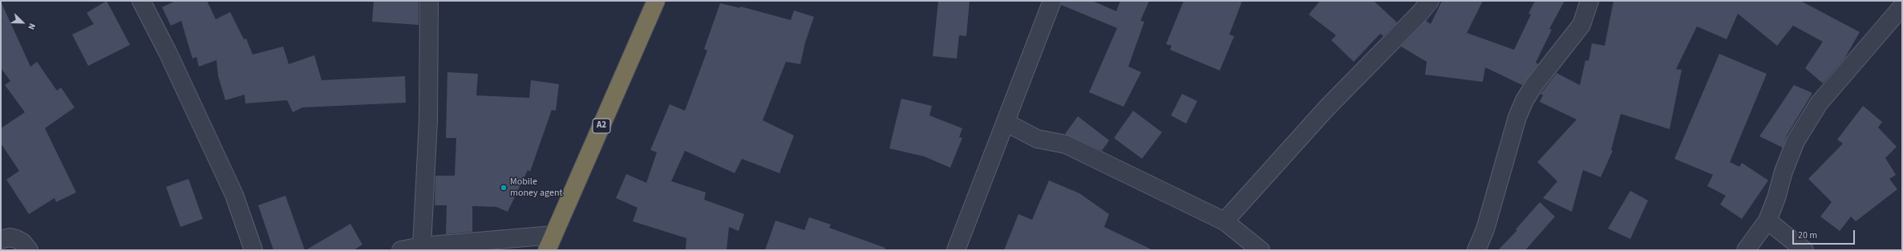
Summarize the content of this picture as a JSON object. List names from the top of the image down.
{
  "streets": {
    "highway": ["A2"]
  },
  "places": ["Mobile money agent"],
  "scale_bar": "20 m",
  "north": "bottom right"
}
